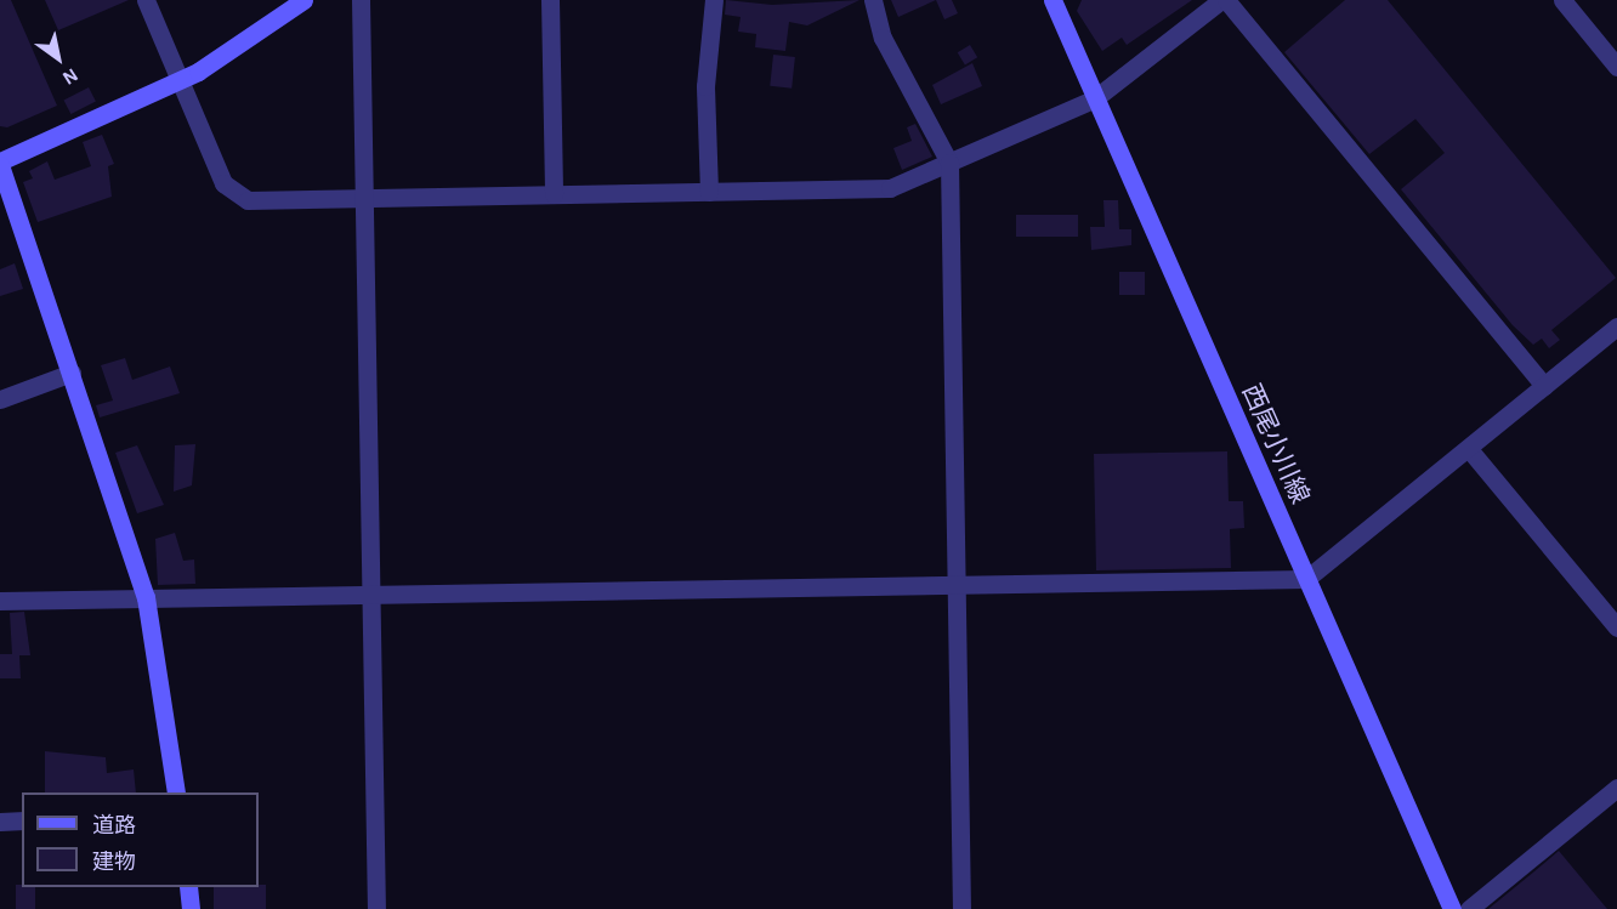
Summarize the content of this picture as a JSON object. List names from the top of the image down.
{
  "streets": {
    "street": ["西尾小川線"]
  },
  "legend": ["道路", "建物"],
  "north": "bottom right"
}
